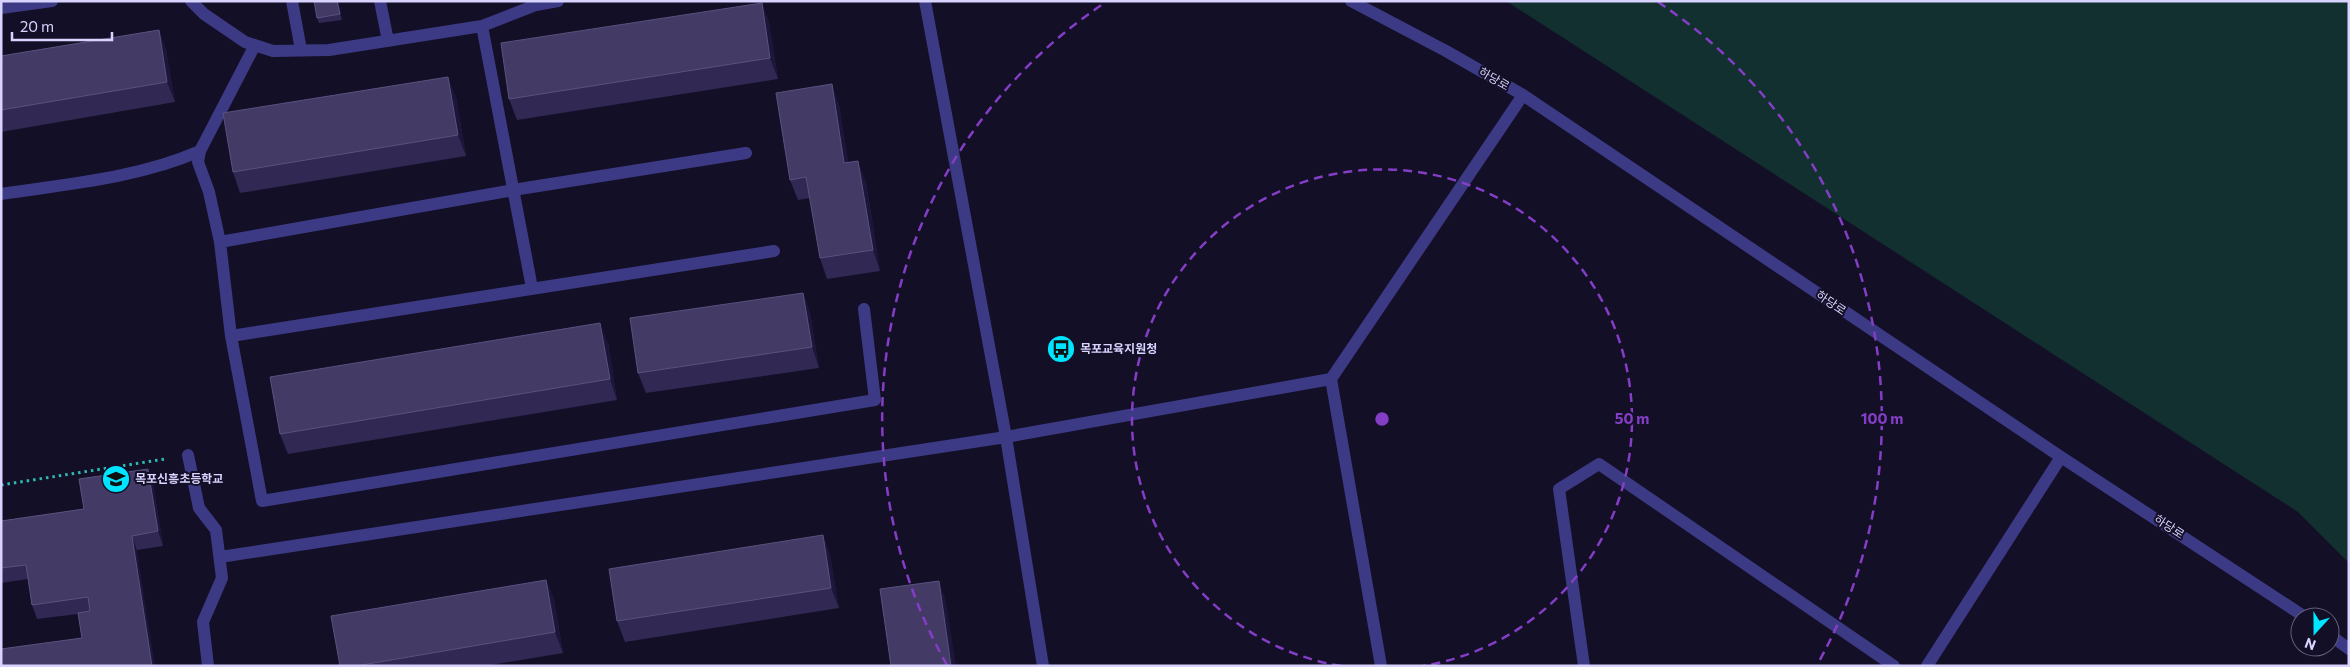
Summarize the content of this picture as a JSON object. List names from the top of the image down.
{
  "streets": {
    "street": ["하당로"]
  },
  "places": {
    "bus stop": ["목포교육지원청"],
    "school or university": ["목포신흥초등학교"]
  },
  "scale_bar": "20 m",
  "north": "bottom",
  "rings": ["50 m", "100 m"]
}
